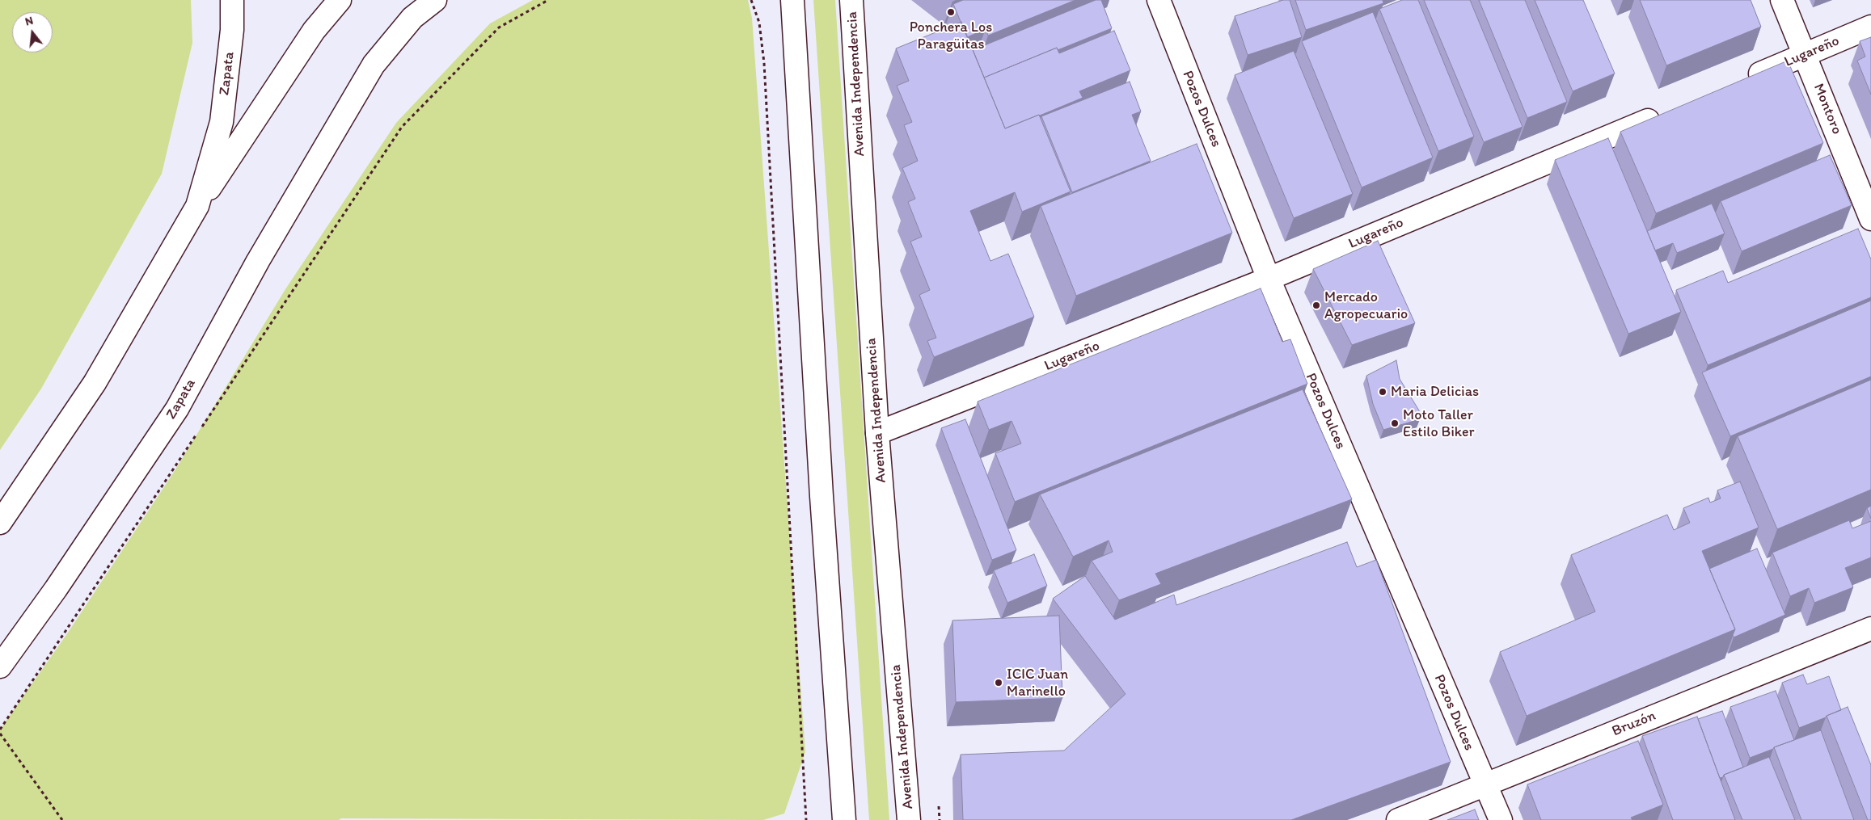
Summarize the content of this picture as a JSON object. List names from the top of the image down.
{
  "streets": {
    "main road": [
      "Lugareño",
      "Zapata",
      "Avenida Independencia",
      "Pozos Dulces",
      "Montoro",
      "Bruzón"
    ]
  },
  "crossings": [
    ["Lugareño", "Avenida Independencia"],
    ["Lugareño", "Pozos Dulces"],
    ["Lugareño", "Montoro"],
    ["Pozos Dulces", "Bruzón"]
  ],
  "places": [
    "Ponchera Los Paragüitas",
    "Mercado Agropecuario",
    "Maria Delicias",
    "Moto Taller Estilo Biker",
    "ICIC Juan Marinello"
  ],
  "north": "top"
}
